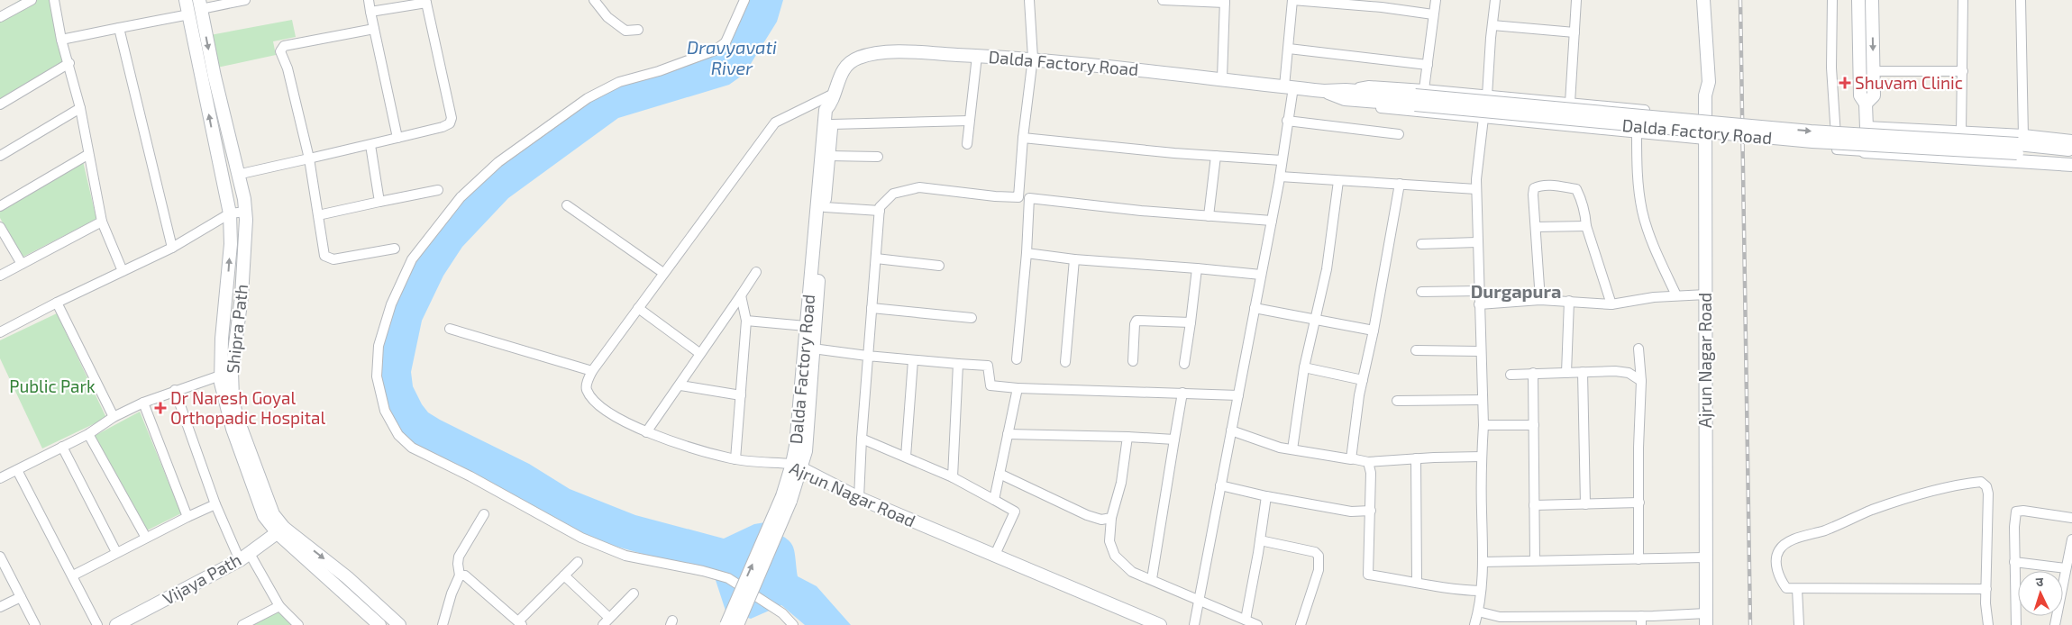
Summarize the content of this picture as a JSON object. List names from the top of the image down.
{
  "streets": {
    "street": [
      "Dalda Factory Road",
      "Shipra Path",
      "Ajrun Nagar Road",
      "Vijaya Path"
    ]
  },
  "crossings": [
    ["Dalda Factory Road", "Ajrun Nagar Road"],
    ["Shipra Path", "Vijaya Path"]
  ],
  "districts": ["Durgapura"],
  "water": ["Dravyavati River"],
  "parks": ["Public Park"],
  "places": {
    "health": ["Shuvam Clinic", "Dr Naresh Goyal Orthopadic Hospital"]
  },
  "north": "top"
}
